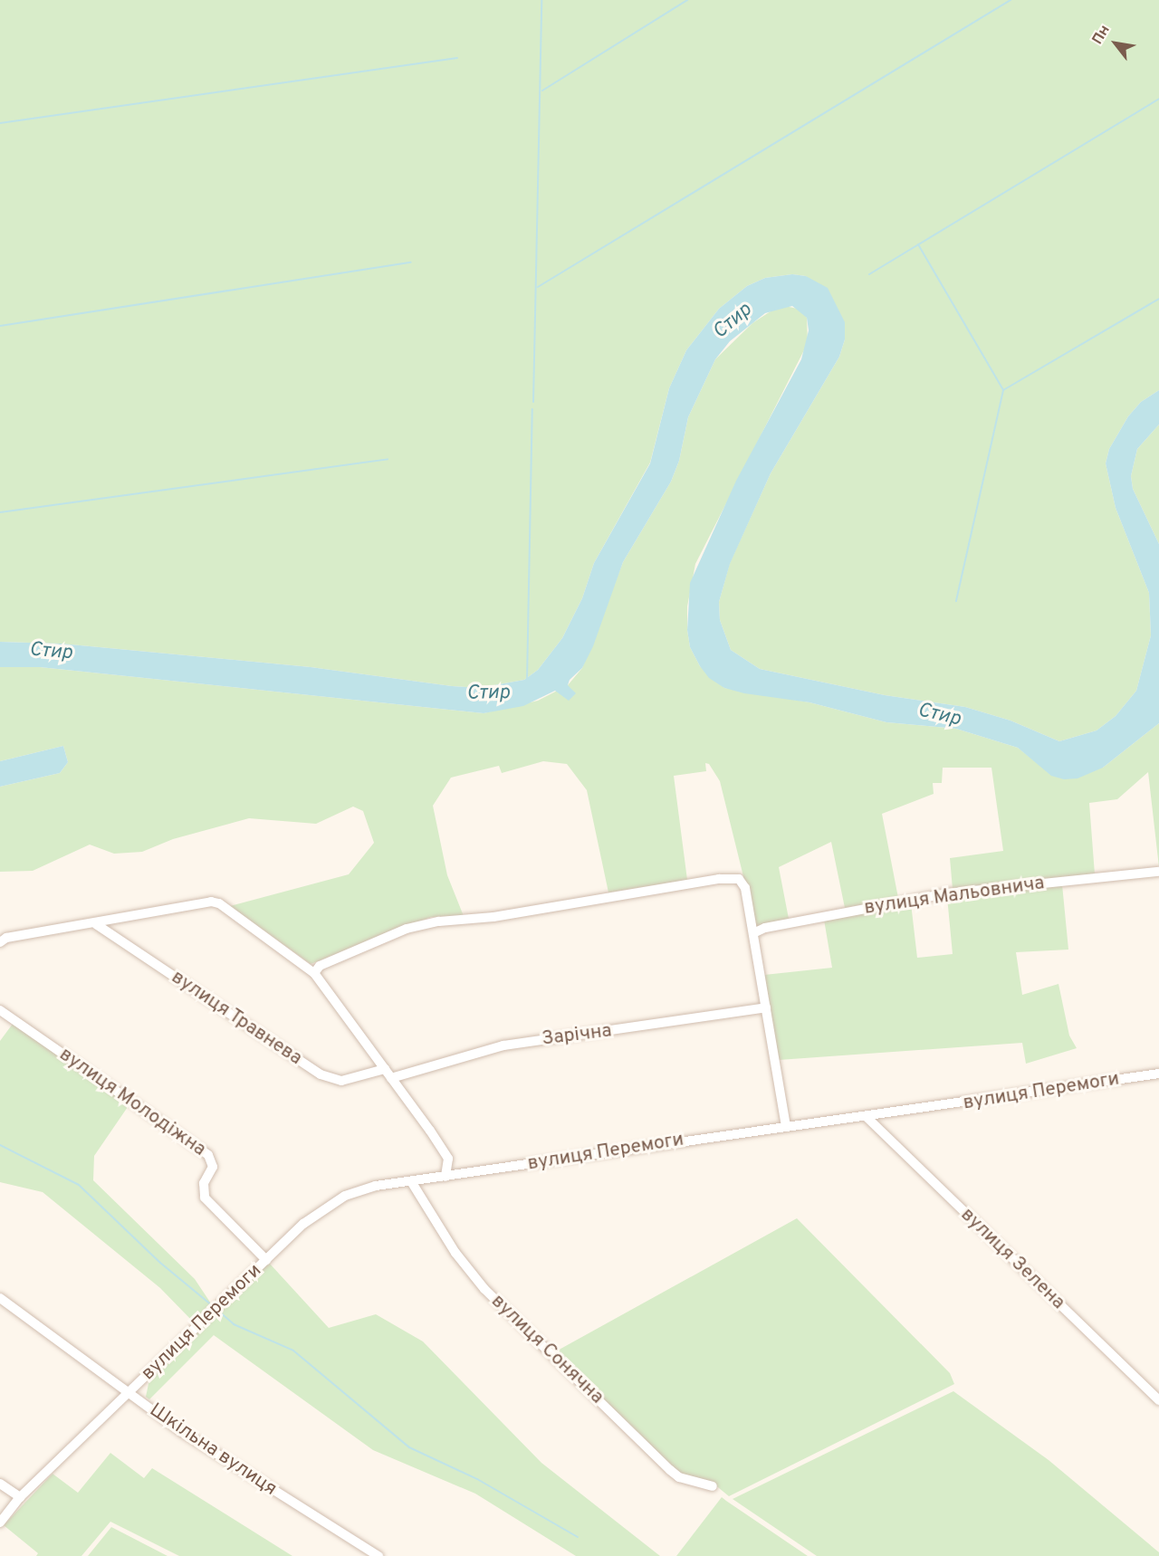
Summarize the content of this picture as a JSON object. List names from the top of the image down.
{
  "streets": {
    "street": [
      "вулиця Мальовнича",
      "вулиця Травнева",
      "Зарічна",
      "вулиця Перемоги",
      "вулиця Молодіжна",
      "вулиця Зелена",
      "вулиця Сонячна",
      "Шкільна вулиця"
    ]
  },
  "crossings": [
    ["вулиця Перемоги", "вулиця Молодіжна"],
    ["вулиця Перемоги", "вулиця Зелена"],
    ["вулиця Перемоги", "вулиця Сонячна"],
    ["вулиця Перемоги", "Шкільна вулиця"]
  ],
  "water": ["Стир"],
  "north": "top left"
}
